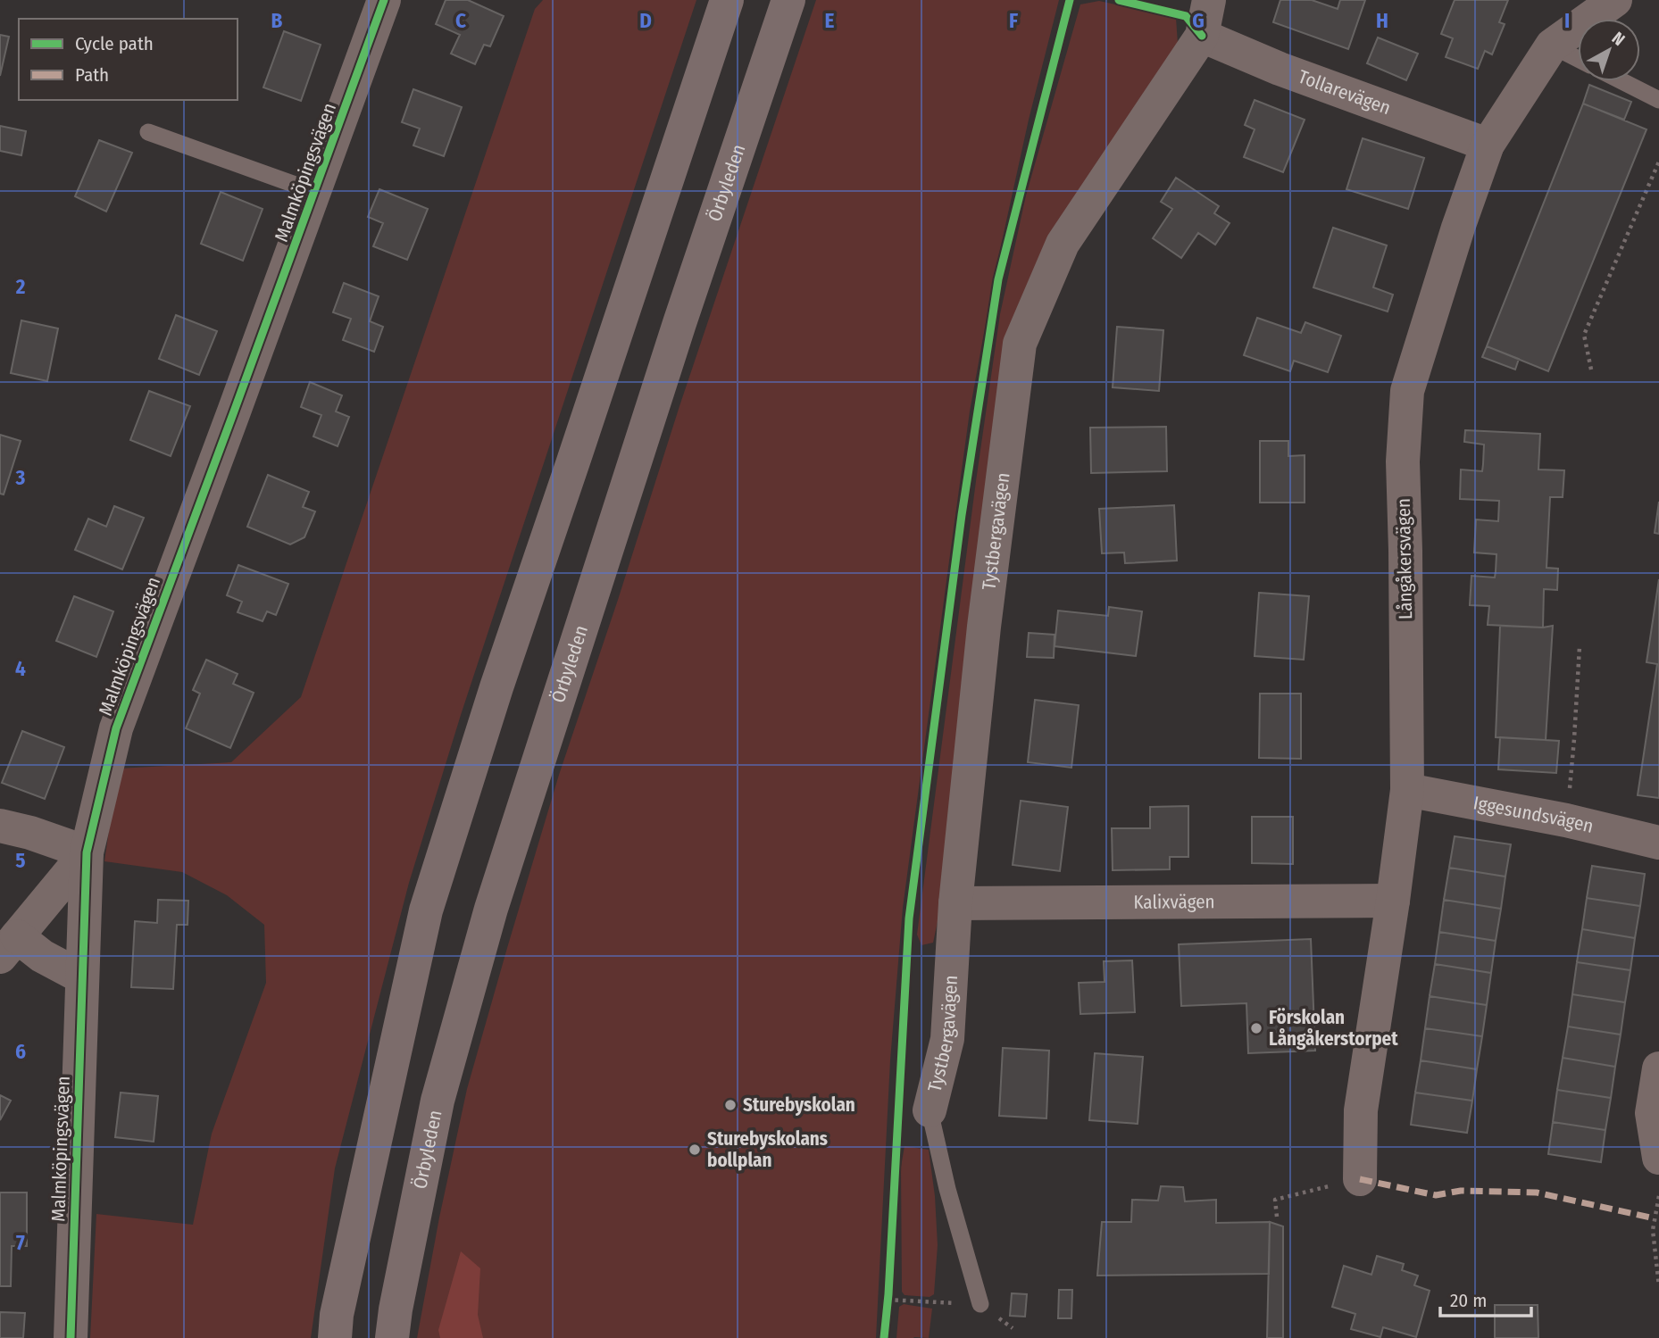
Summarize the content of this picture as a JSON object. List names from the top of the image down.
{
  "streets": {
    "main road": ["Örbyleden"],
    "street": [
      "Tollarevägen",
      "Malmköpingsvägen",
      "Tystbergavägen",
      "Långåkersvägen",
      "Iggesundsvägen",
      "Kalixvägen"
    ]
  },
  "crossings": [
    ["Tollarevägen", "Tystbergavägen"],
    ["Tollarevägen", "Långåkersvägen"],
    ["Tystbergavägen", "Kalixvägen"],
    ["Långåkersvägen", "Iggesundsvägen"],
    ["Långåkersvägen", "Kalixvägen"]
  ],
  "places": ["Förskolan Långåkerstorpet", "Sturebyskolan", "Sturebyskolans bollplan"],
  "legend": ["Cycle path", "Path"],
  "scale_bar": "20 m",
  "north": "top right",
  "grid": {
    "columns": [
      "B",
      "C",
      "D",
      "E",
      "F",
      "G",
      "H",
      "I"
    ],
    "rows": [
      "2",
      "3",
      "4",
      "5",
      "6",
      "7"
    ]
  }
}
